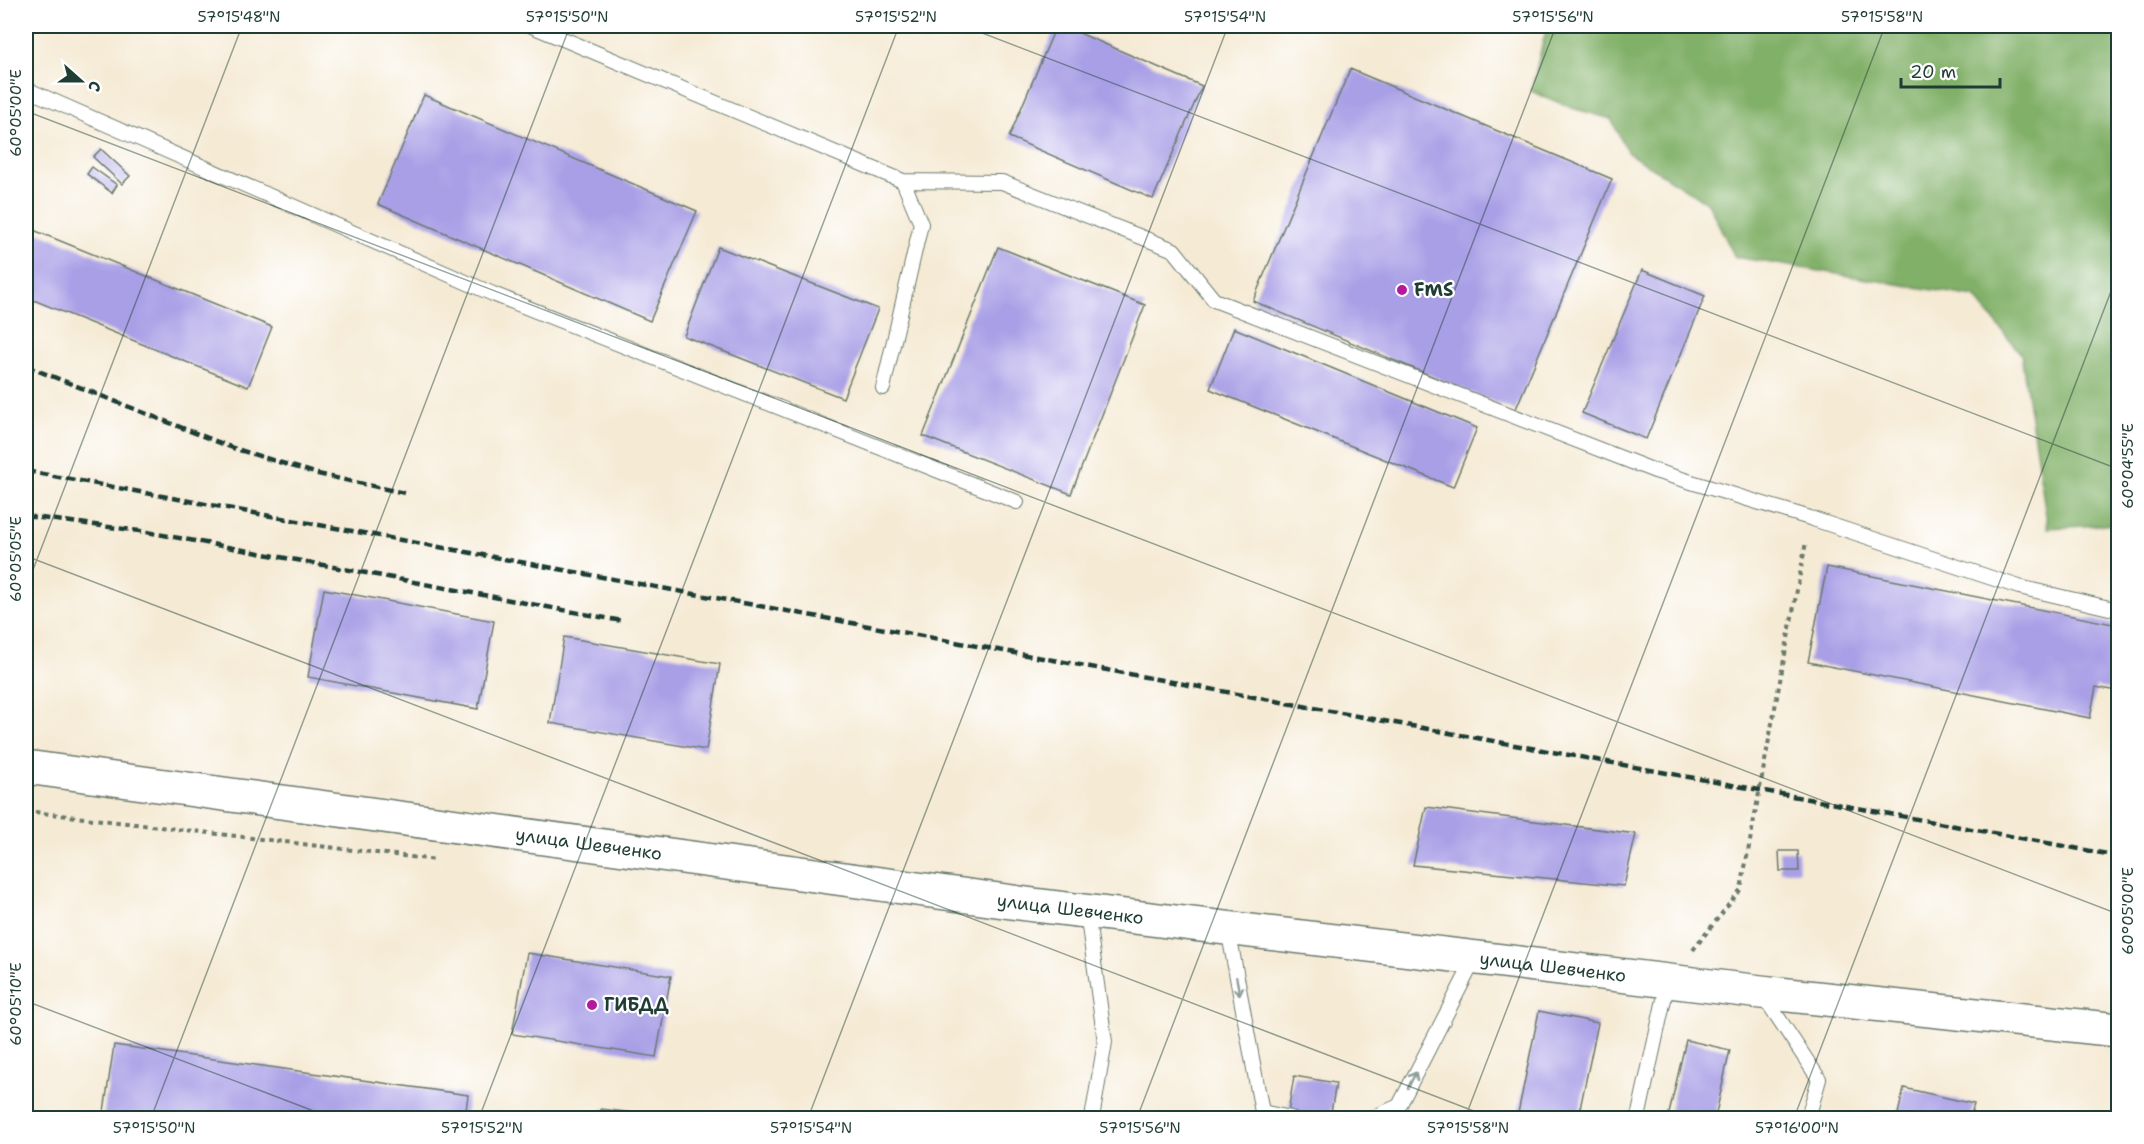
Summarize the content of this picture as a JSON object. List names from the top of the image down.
{
  "streets": {
    "street": ["улица Шевченко"]
  },
  "places": ["FMS", "ГИБДД"],
  "scale_bar": "20 m",
  "north": "right",
  "coordinates": [
    "57°15'48\"N",
    "57°15'50\"N",
    "57°15'52\"N",
    "57°15'54\"N",
    "57°15'56\"N",
    "57°15'58\"N",
    "60°05'00\"E",
    "60°04'55\"E",
    "60°05'05\"E",
    "60°05'10\"E",
    "57°16'00\"N"
  ]
}
